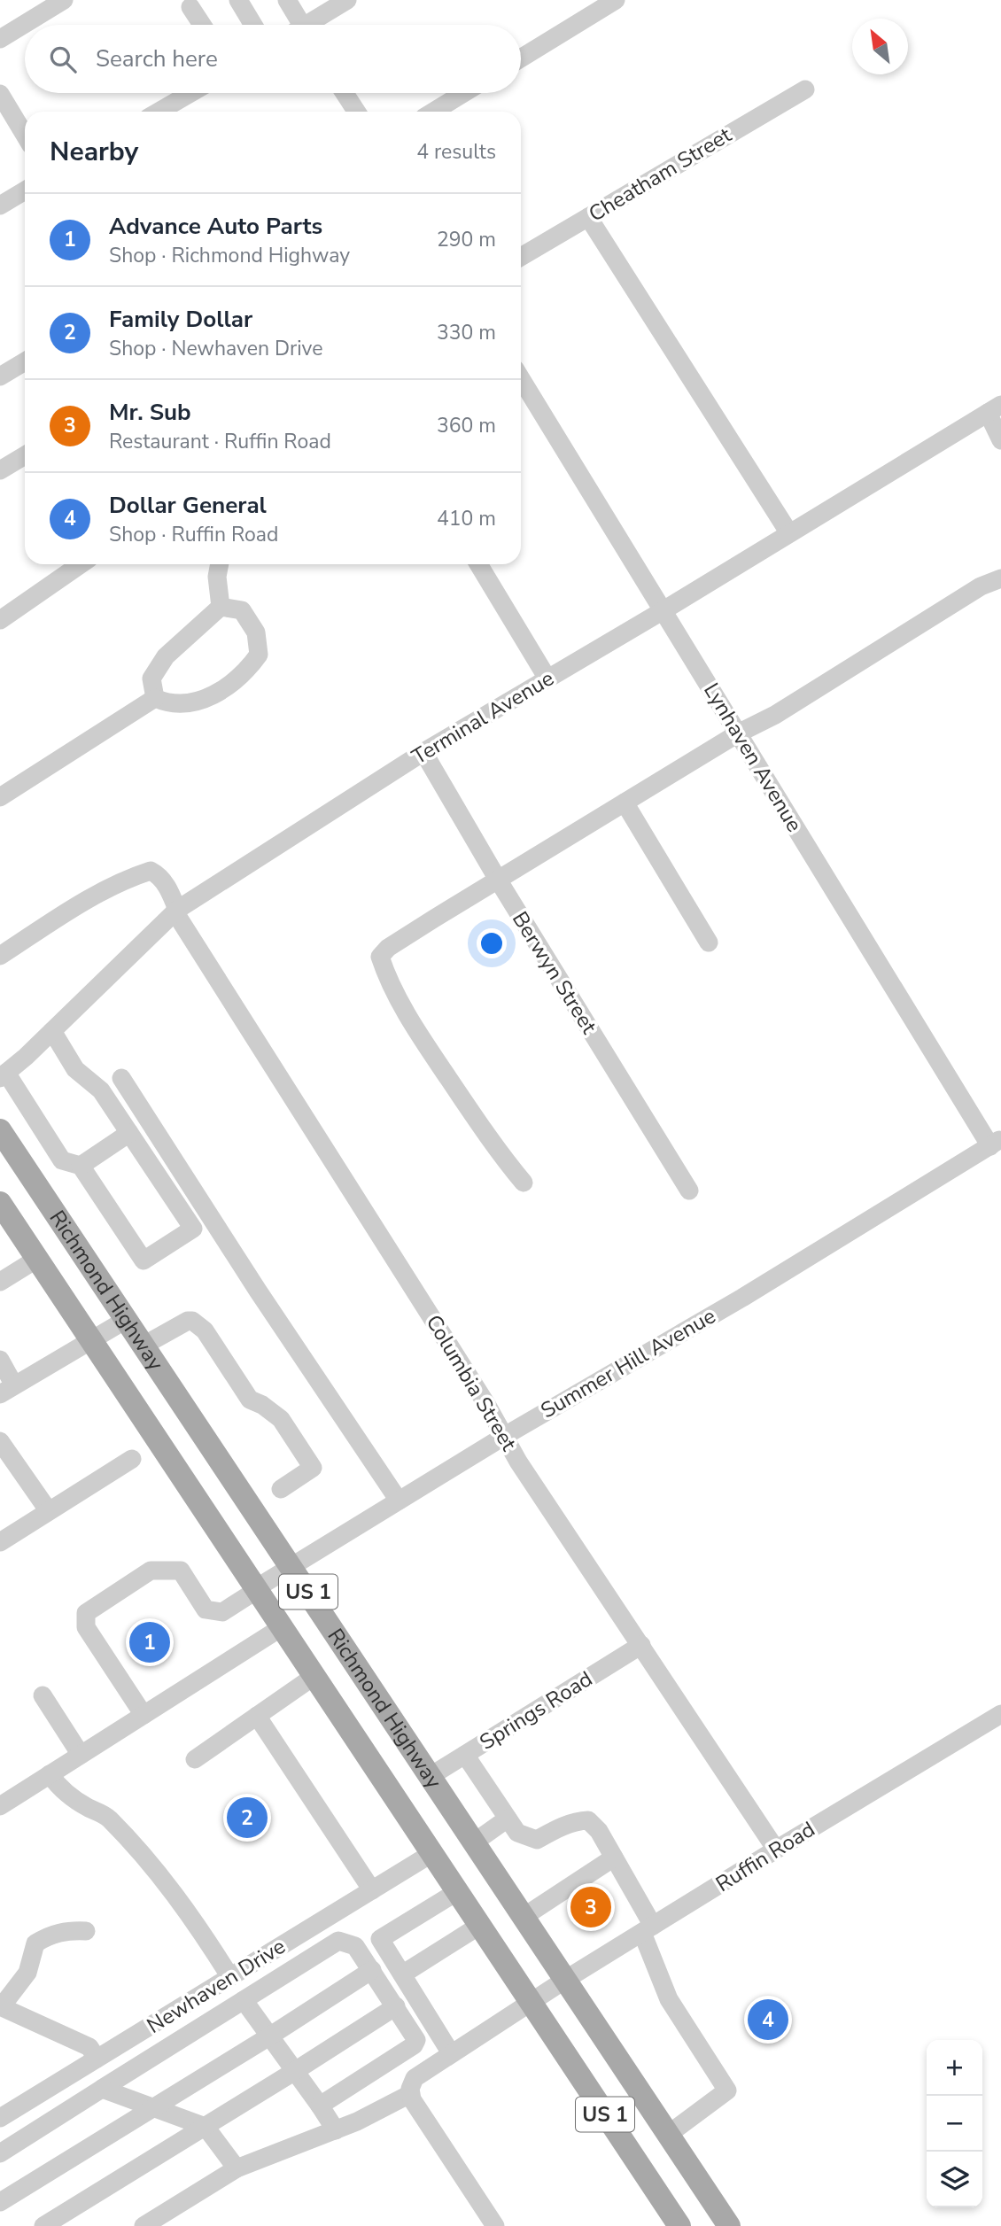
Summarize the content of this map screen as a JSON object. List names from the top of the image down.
{
  "streets": {
    "main road": ["Richmond Highway", "US 1"],
    "street": [
      "Cheatham Street",
      "Terminal Avenue",
      "Lynhaven Avenue",
      "Berwyn Street",
      "Summer Hill Avenue",
      "Columbia Street",
      "Springs Road",
      "Ruffin Road",
      "Newhaven Drive"
    ]
  },
  "crossings": [
    ["Terminal Avenue", "Lynhaven Avenue"],
    ["Terminal Avenue", "Berwyn Street"],
    ["Terminal Avenue", "Columbia Street"],
    ["Lynhaven Avenue", "Summer Hill Avenue"],
    ["Richmond Highway", "Summer Hill Avenue"],
    ["Richmond Highway", "Springs Road"],
    ["Richmond Highway", "Ruffin Road"],
    ["Richmond Highway", "Newhaven Drive"],
    ["Summer Hill Avenue", "Columbia Street"],
    ["Columbia Street", "Springs Road"],
    ["Columbia Street", "Ruffin Road"]
  ],
  "north": "top left",
  "page": {
    "search": "Search here",
    "heading": ["Nearby", "4 results"],
    "list": [
      {
        "mark": "1",
        "name": "Advance Auto Parts",
        "note": "Shop · Richmond Highway",
        "value": "290 m"
      },
      {
        "mark": "2",
        "name": "Family Dollar",
        "note": "Shop · Newhaven Drive",
        "value": "330 m"
      },
      {
        "mark": "3",
        "name": "Mr. Sub",
        "note": "Restaurant · Ruffin Road",
        "value": "360 m"
      },
      {
        "mark": "4",
        "name": "Dollar General",
        "note": "Shop · Ruffin Road",
        "value": "410 m"
      }
    ],
    "pins": [
      "1",
      "2",
      "3",
      "4"
    ],
    "map_buttons": ["+", "−"]
  }
}
